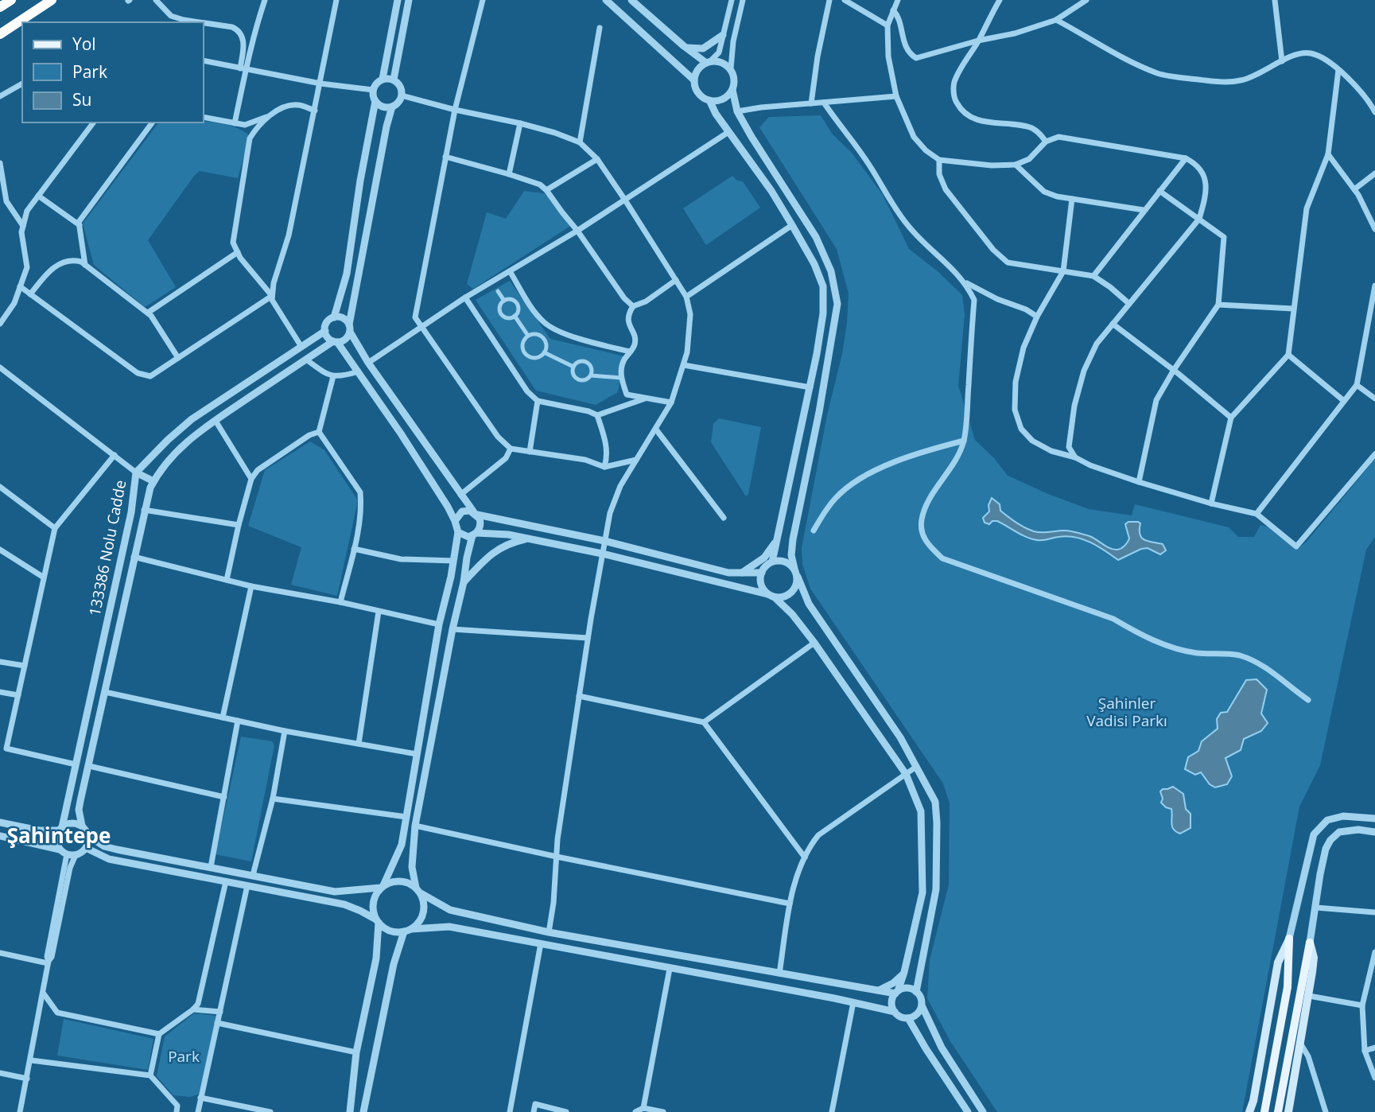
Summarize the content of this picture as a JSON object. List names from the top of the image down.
{
  "streets": {
    "street": ["133386 Nolu Cadde"]
  },
  "districts": ["Şahintepe"],
  "parks": ["Şahinler Vadisi Parkı", "Park"],
  "legend": ["Yol", "Park", "Su"]
}
